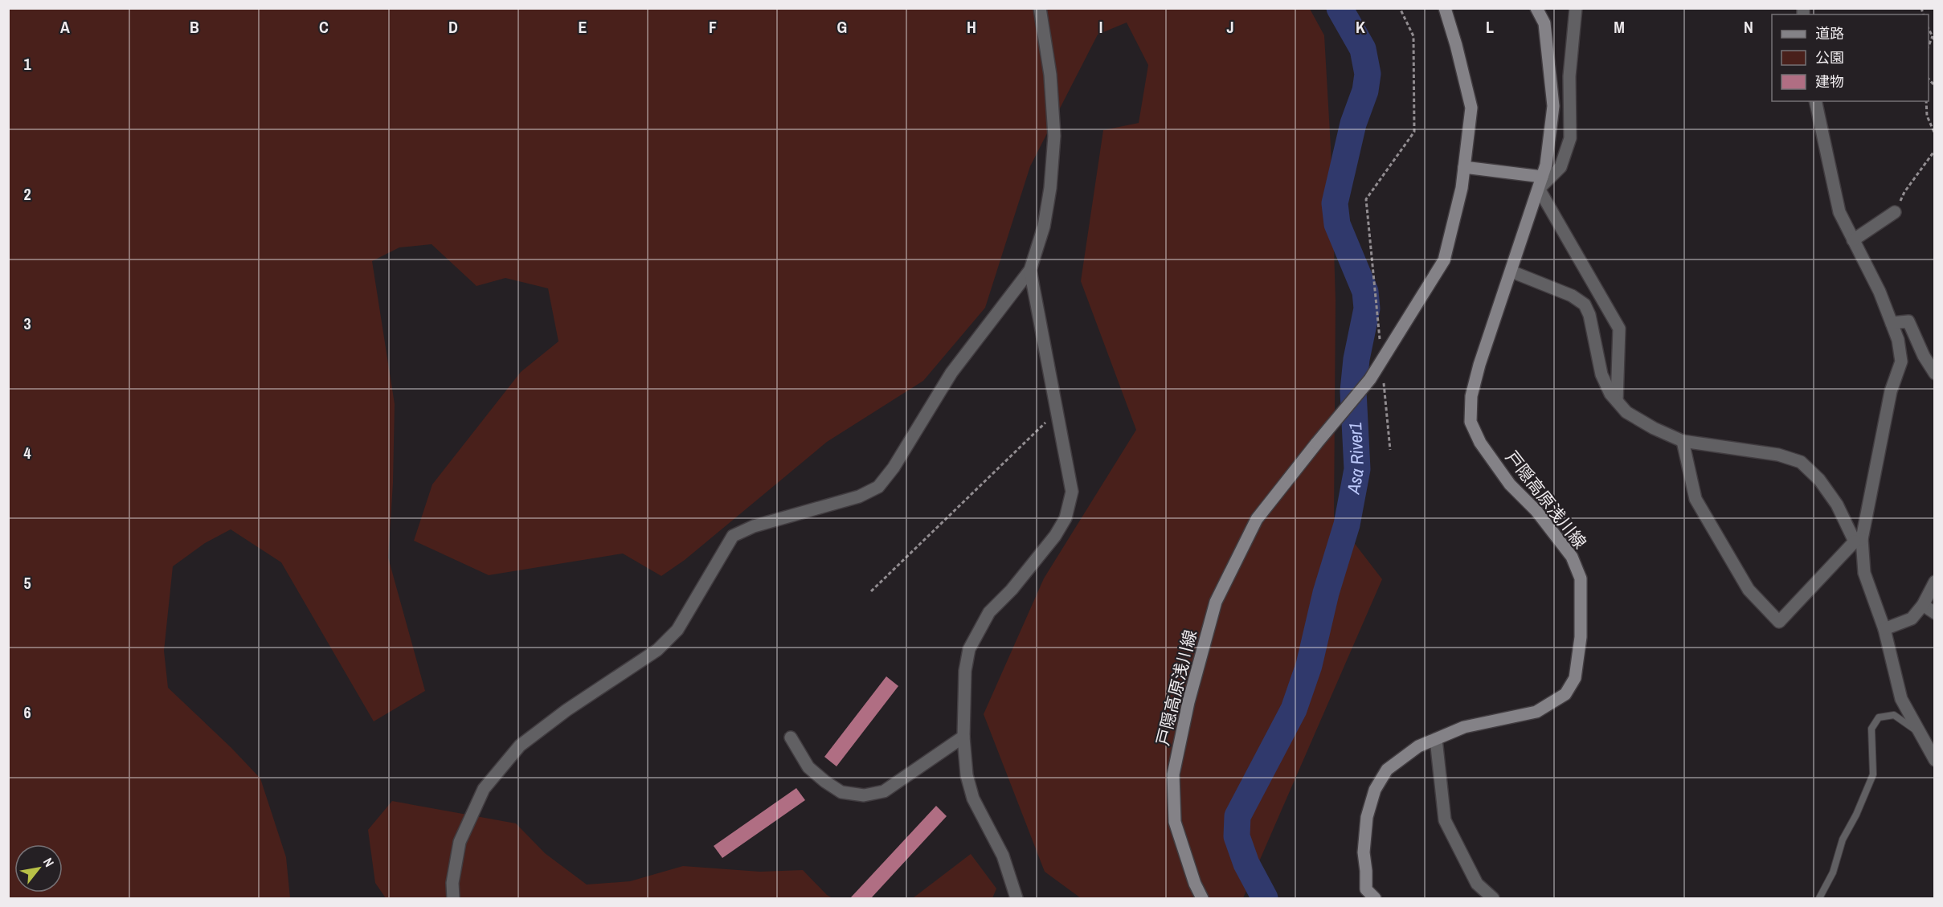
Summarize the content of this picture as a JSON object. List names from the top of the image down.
{
  "streets": {
    "main road": ["戸隠高原浅川線"]
  },
  "water": ["Asa River1"],
  "legend": ["道路", "公園", "建物"],
  "north": "top right",
  "grid": {
    "columns": [
      "A",
      "B",
      "C",
      "D",
      "E",
      "F",
      "G",
      "H",
      "I",
      "J",
      "K",
      "L",
      "M",
      "N"
    ],
    "rows": [
      "1",
      "2",
      "3",
      "4",
      "5",
      "6"
    ]
  }
}
